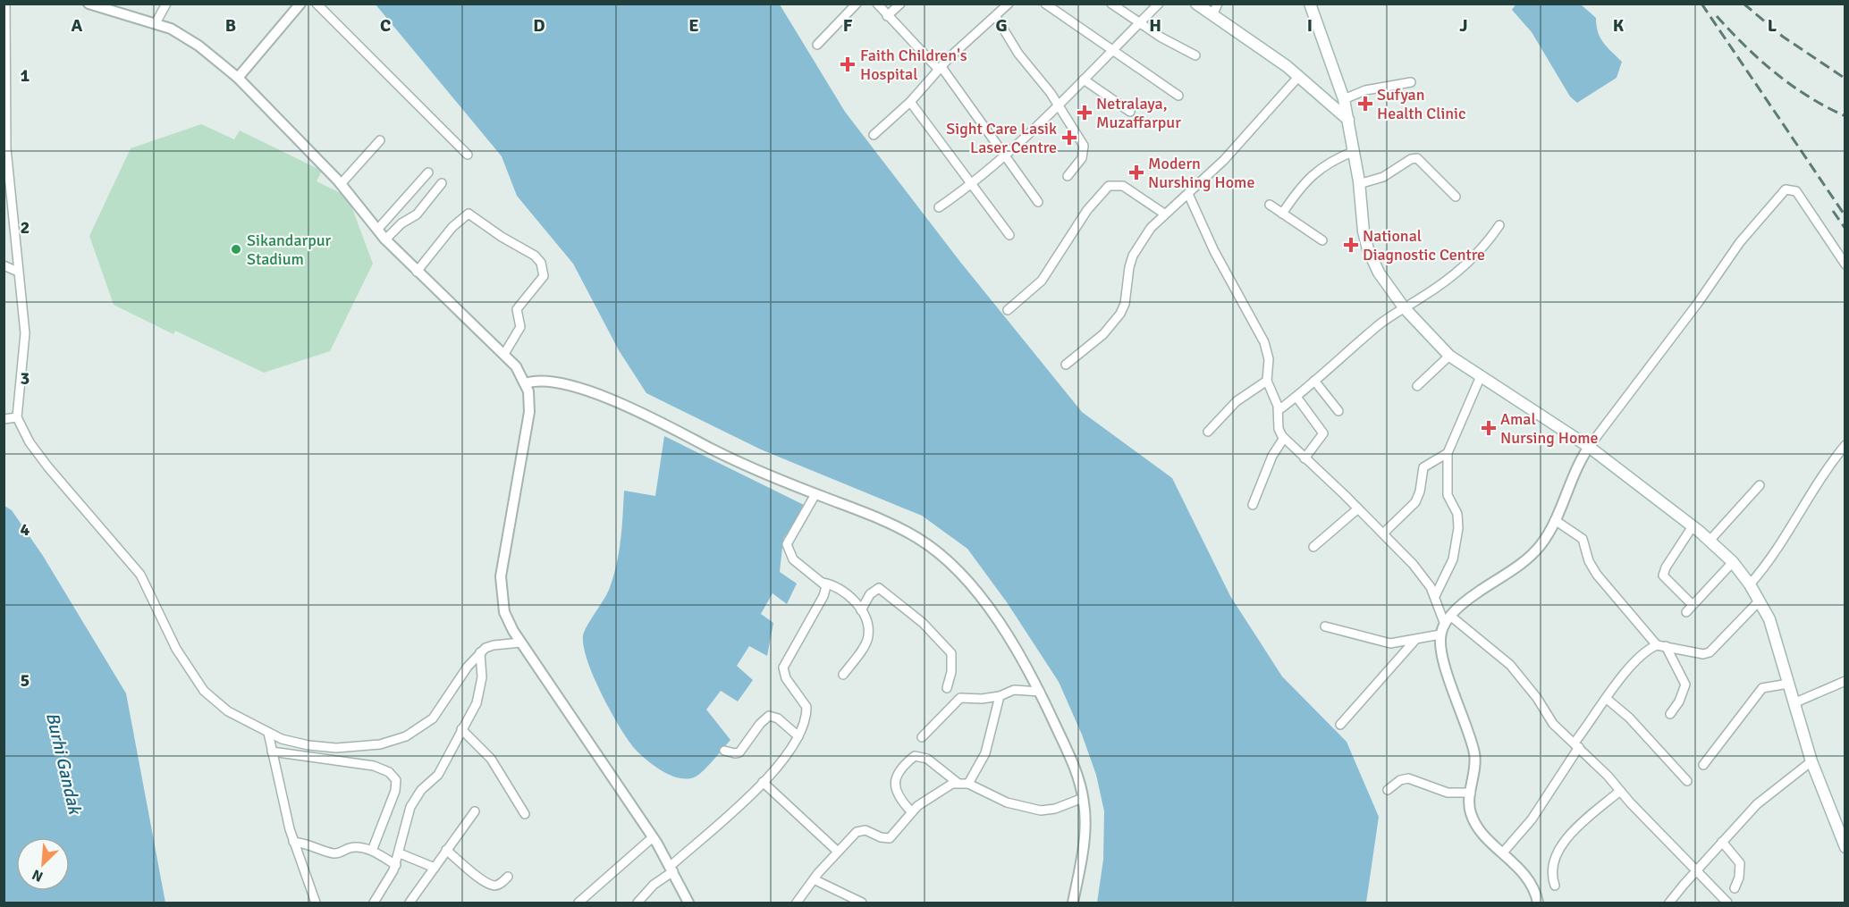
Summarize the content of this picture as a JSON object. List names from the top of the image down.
{
  "water": ["Burhi Gandak"],
  "places": {
    "health": [
      "Faith Children's Hospital",
      "Sufyan Health Clinic",
      "Netralaya, Muzaffarpur",
      "Sight Care Lasik Laser Centre",
      "Modern Nurshing Home",
      "National Diagnostic Centre",
      "Amal Nursing Home"
    ],
    "other": ["Sikandarpur Stadium"]
  },
  "north": "bottom left",
  "grid": {
    "columns": [
      "A",
      "B",
      "C",
      "D",
      "E",
      "F",
      "G",
      "H",
      "I",
      "J",
      "K",
      "L"
    ],
    "rows": [
      "1",
      "2",
      "3",
      "4",
      "5"
    ]
  }
}
